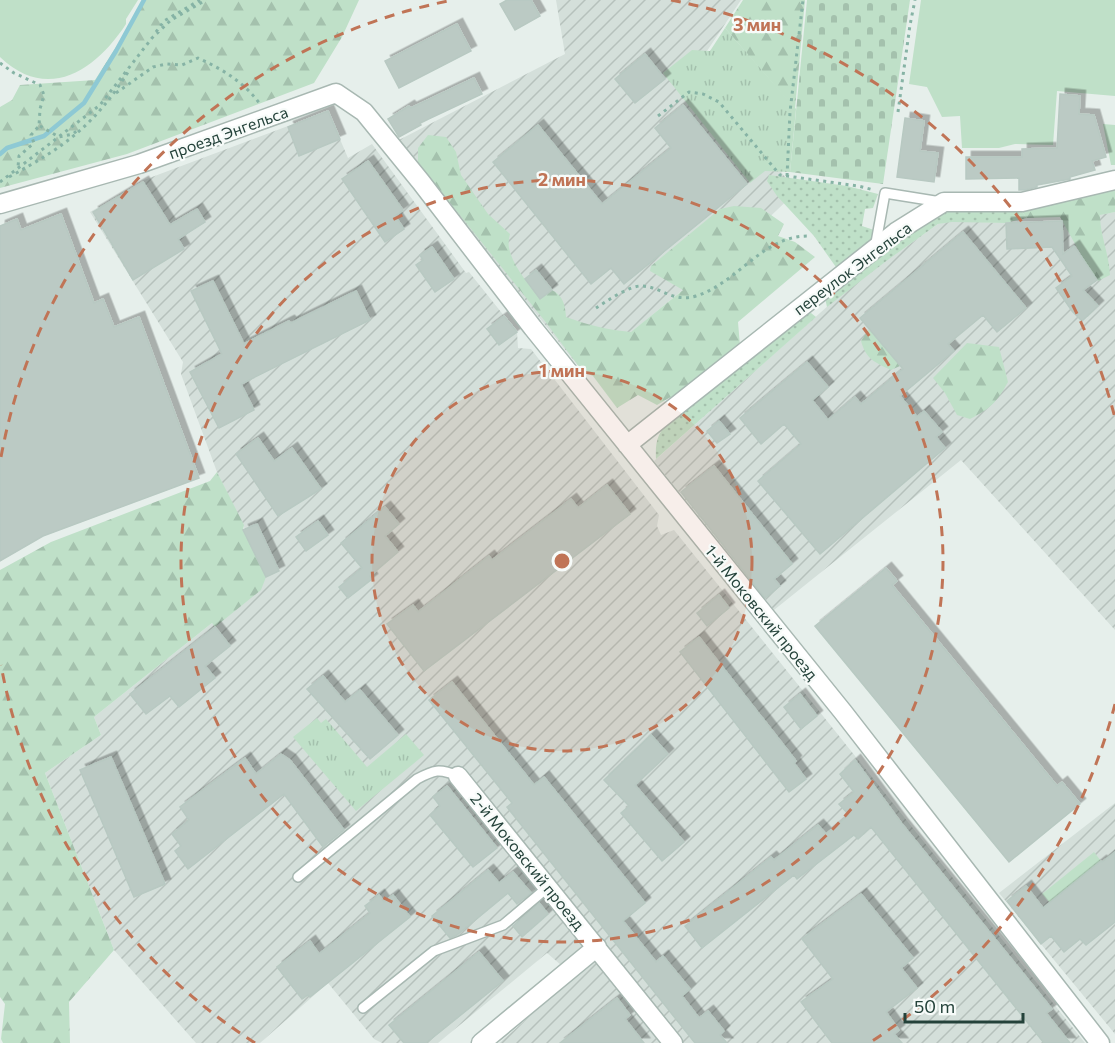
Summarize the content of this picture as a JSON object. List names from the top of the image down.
{
  "streets": {
    "street": [
      "проезд Энгельса",
      "переулок Энгельса",
      "1-й Моковский проезд",
      "2-й Моковский проезд"
    ]
  },
  "crossings": [
    ["проезд Энгельса", "1-й Моковский проезд"],
    ["переулок Энгельса", "1-й Моковский проезд"]
  ],
  "scale_bar": "50 m",
  "rings": ["3 мин", "2 мин", "1 мин"]
}
